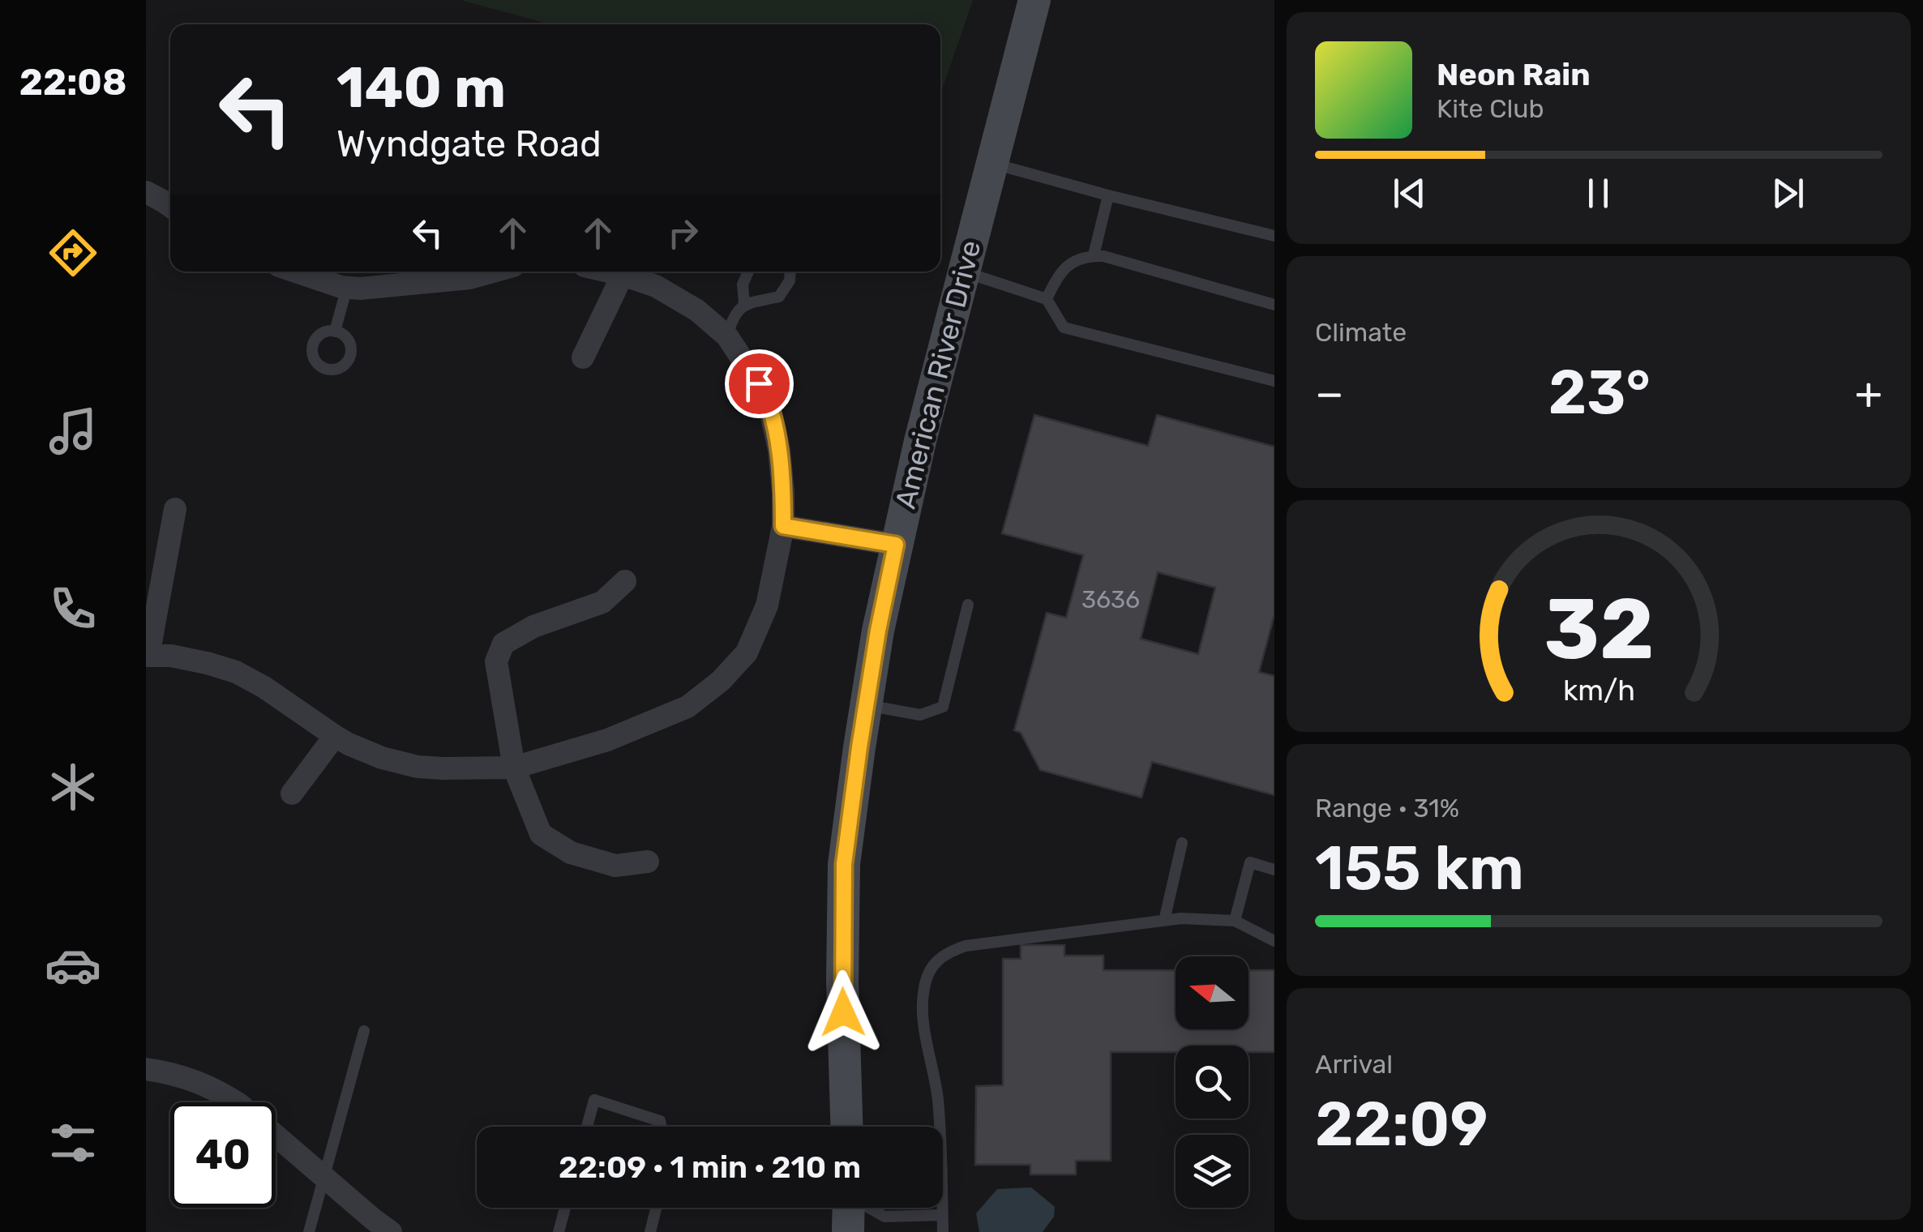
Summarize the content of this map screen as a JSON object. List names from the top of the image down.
{
  "streets": {
    "street": ["American River Drive"]
  },
  "house_numbers": ["3636"],
  "north": "left",
  "page": {
    "tabs": "22:08",
    "turn": ["140 m", "Wyndgate Road"],
    "song": ["Neon Rain", "Kite Club"],
    "tile": [
      "Climate",
      ["Range · 31%", "155 km"],
      ["Arrival", "22:09"]
    ],
    "heat": ["−", "23°", "+"],
    "limit": "40",
    "trip": "22:09 · 1 min · 210 m",
    "gauge": ["32", "km/h"]
  }
}
